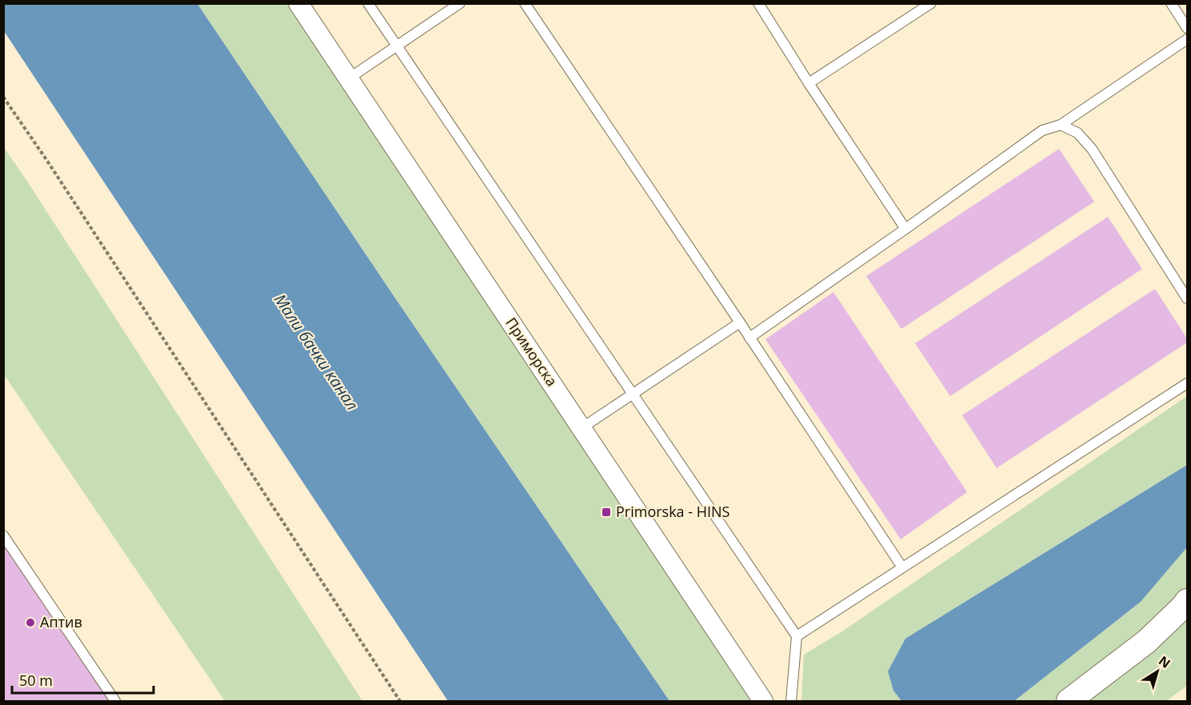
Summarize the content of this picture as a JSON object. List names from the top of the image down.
{
  "streets": {
    "street": ["Приморска"]
  },
  "water": ["Мали бачки канал"],
  "places": {
    "transit": ["Primorska - HINS"],
    "other": ["Аптив"]
  },
  "scale_bar": "50 m",
  "north": "top right"
}
